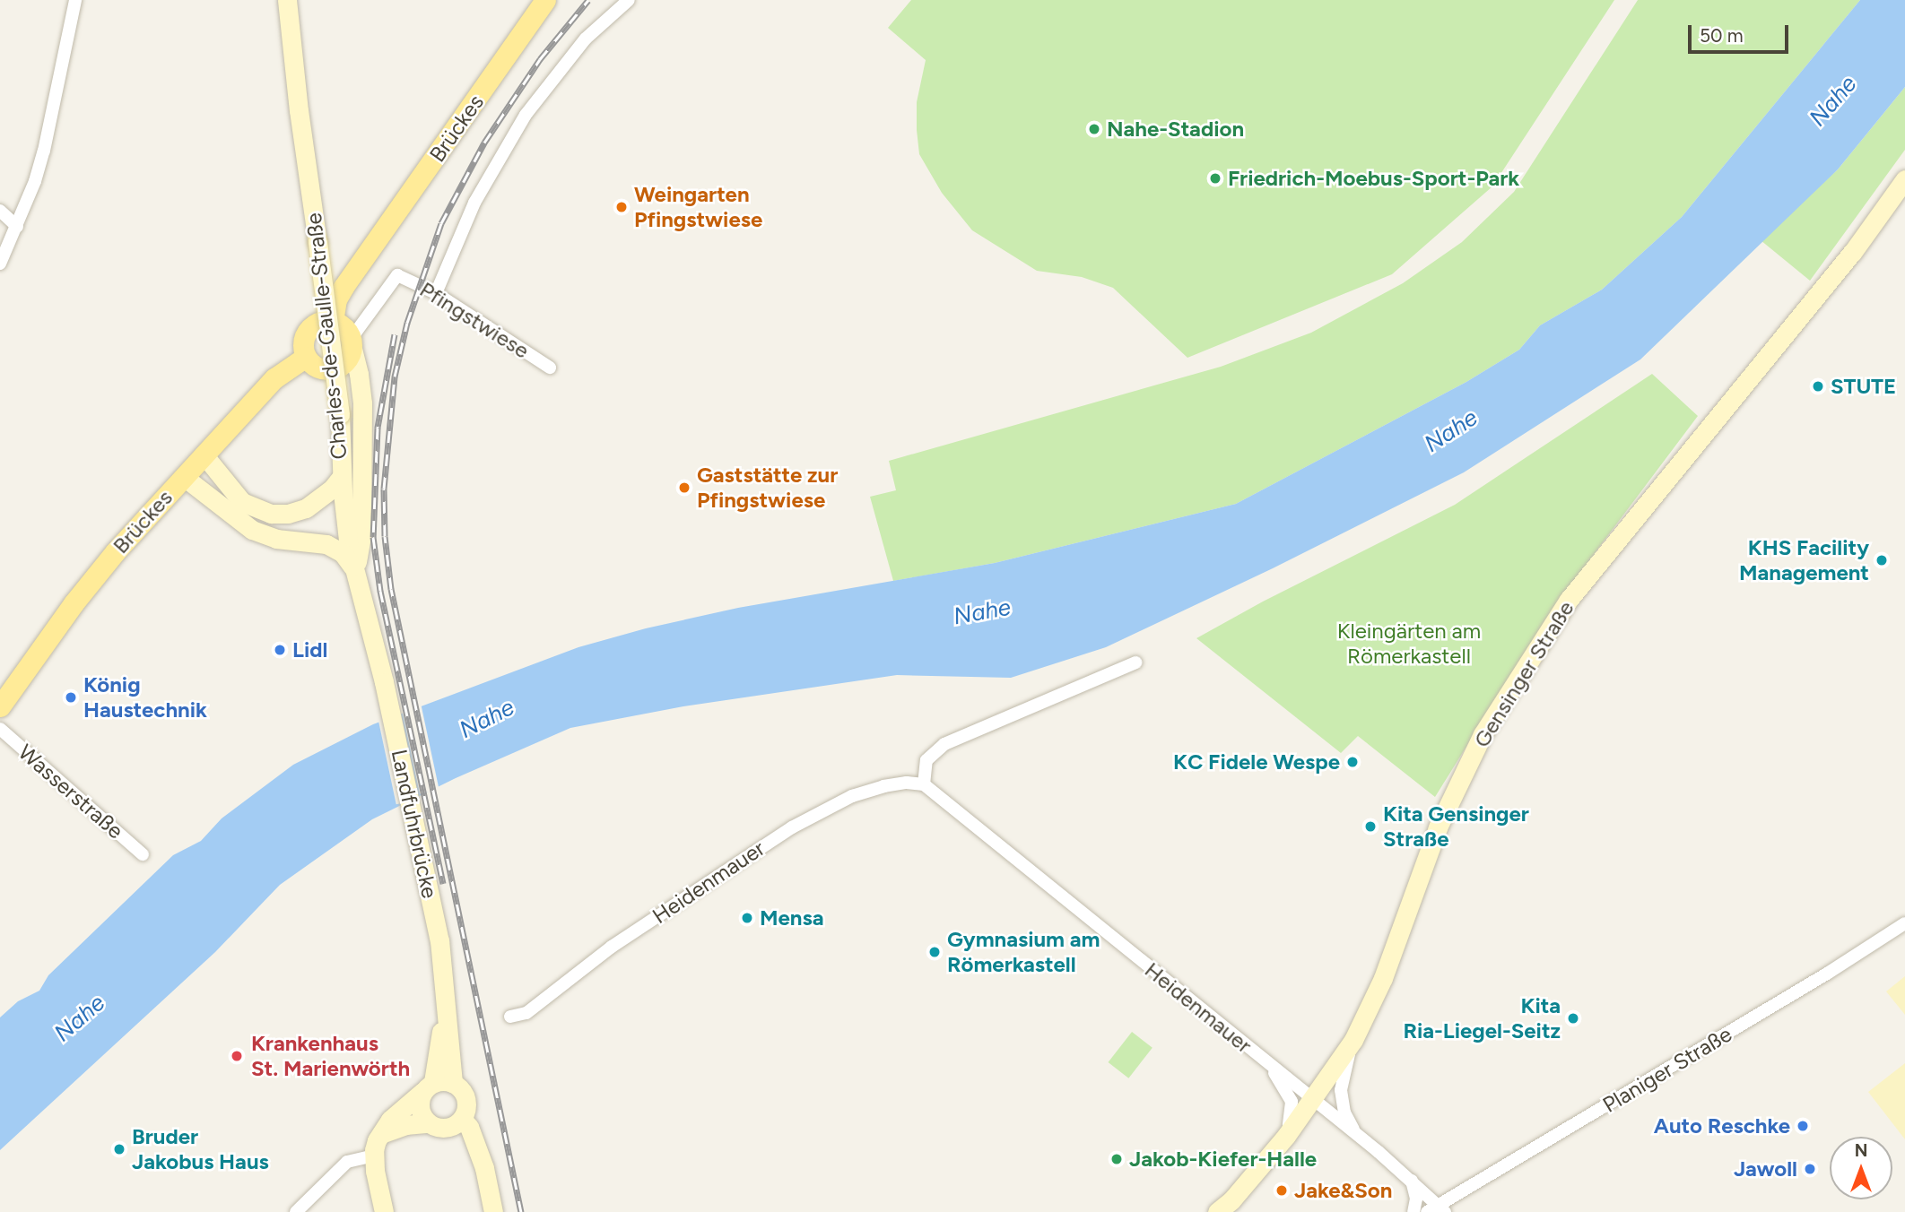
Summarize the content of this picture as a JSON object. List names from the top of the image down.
{
  "streets": {
    "main road": ["Brückes"],
    "street": [
      "Pfingstwiese",
      "Charles-de-Gaulle-Straße",
      "Gensinger Straße",
      "Wasserstraße",
      "Landfuhrbrücke",
      "Heidenmauer",
      "Planiger Straße"
    ]
  },
  "crossings": [
    ["Brückes", "Pfingstwiese"],
    ["Charles-de-Gaulle-Straße", "Landfuhrbrücke"],
    ["Gensinger Straße", "Heidenmauer"],
    ["Heidenmauer", "Planiger Straße"]
  ],
  "water": ["Nahe"],
  "parks": ["Kleingärten am Römerkastell"],
  "places": [
    "Nahe-Stadion",
    "Friedrich-Moebus-Sport-Park",
    "Weingarten Pfingstwiese",
    "STUTE",
    "Gaststätte zur Pfingstwiese",
    "KHS Facility Management",
    "Lidl",
    "König Haustechnik",
    "KC Fidele Wespe",
    "Kita Gensinger Straße",
    "Mensa",
    "Gymnasium am Römerkastell",
    "Kita Ria-Liegel-Seitz",
    "Krankenhaus St. Marienwörth",
    "Auto Reschke",
    "Bruder Jakobus Haus",
    "Jakob-Kiefer-Halle",
    "Jawoll",
    "Jake&Son"
  ],
  "scale_bar": "50 m",
  "north": "top"
}
